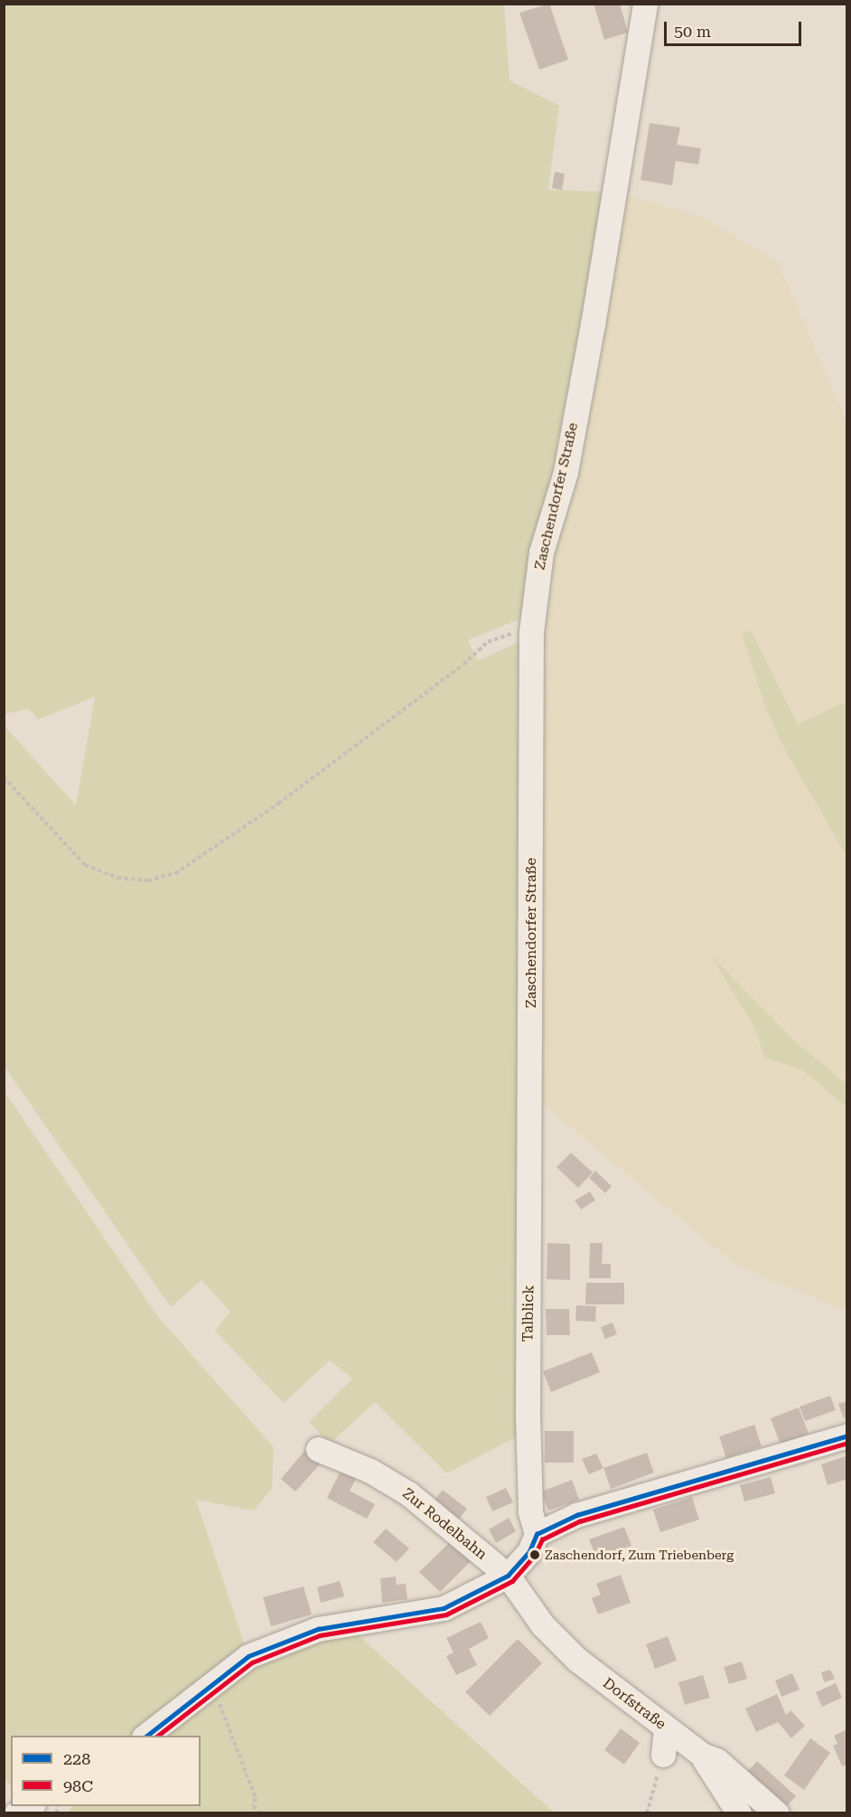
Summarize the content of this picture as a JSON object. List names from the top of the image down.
{
  "streets": {
    "street": [
      "Zaschendorfer Straße",
      "Talblick",
      "Zur Rodelbahn",
      "Dorfstraße"
    ]
  },
  "crossings": [
    ["Zaschendorfer Straße", "Talblick"],
    ["Zur Rodelbahn", "Dorfstraße"]
  ],
  "places": ["Zaschendorf, Zum Triebenberg"],
  "lines": ["transit line 228", "transit line 98C"],
  "legend": ["228", "98C"],
  "scale_bar": "50 m"
}
